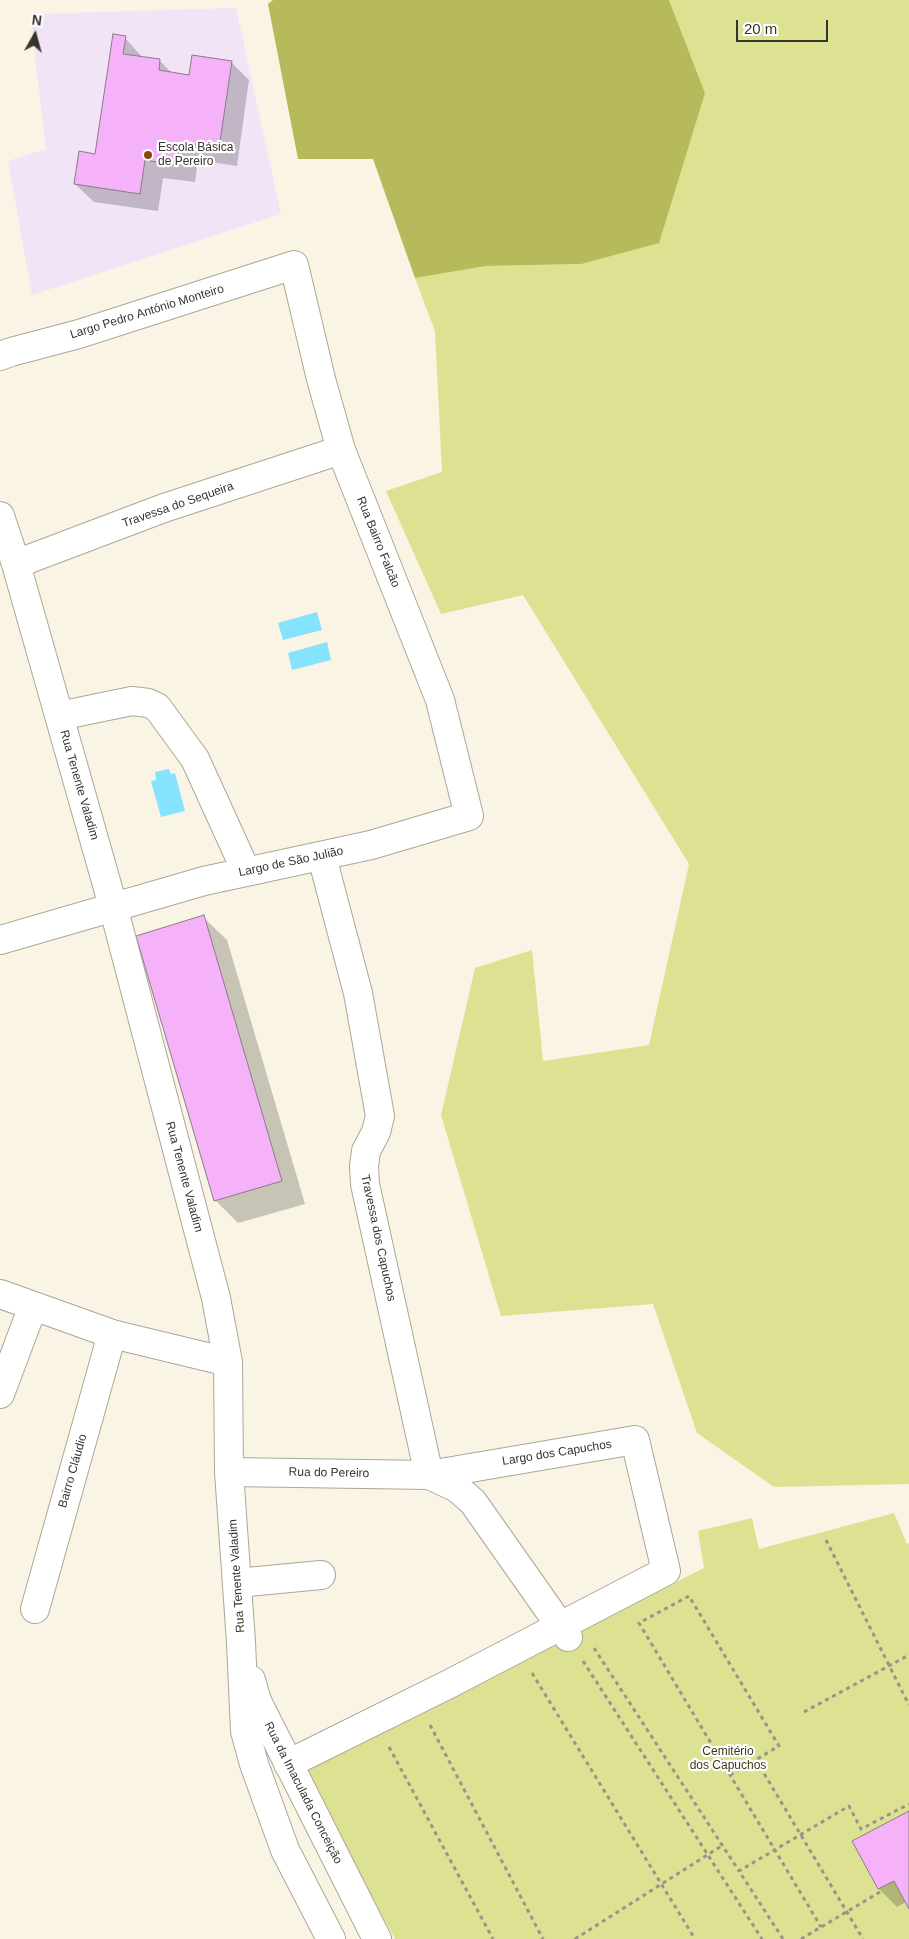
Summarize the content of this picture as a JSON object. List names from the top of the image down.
{
  "streets": {
    "street": [
      "Largo Pedro António Monteiro",
      "Travessa do Sequeira",
      "Rua Bairro Falcão",
      "Rua Tenente Valadim",
      "Largo de São Julião",
      "Travessa dos Capuchos",
      "Largo dos Capuchos",
      "Bairro Cláudio",
      "Rua do Pereiro",
      "Rua da Imaculada Conceição"
    ]
  },
  "crossings": [
    ["Largo Pedro António Monteiro", "Rua Bairro Falcão"],
    ["Travessa do Sequeira", "Rua Bairro Falcão"],
    ["Travessa do Sequeira", "Rua Tenente Valadim"],
    ["Rua Bairro Falcão", "Largo de São Julião"],
    ["Rua Tenente Valadim", "Largo de São Julião"],
    ["Rua Tenente Valadim", "Rua do Pereiro"],
    ["Rua Tenente Valadim", "Rua da Imaculada Conceição"],
    ["Largo de São Julião", "Travessa dos Capuchos"],
    ["Travessa dos Capuchos", "Largo dos Capuchos"],
    ["Travessa dos Capuchos", "Rua do Pereiro"],
    ["Largo dos Capuchos", "Rua do Pereiro"],
    ["Largo dos Capuchos", "Rua da Imaculada Conceição"]
  ],
  "parks": ["Cemitério dos Capuchos"],
  "places": ["Escola Básica de Pereiro"],
  "scale_bar": "20 m",
  "north": "top"
}
